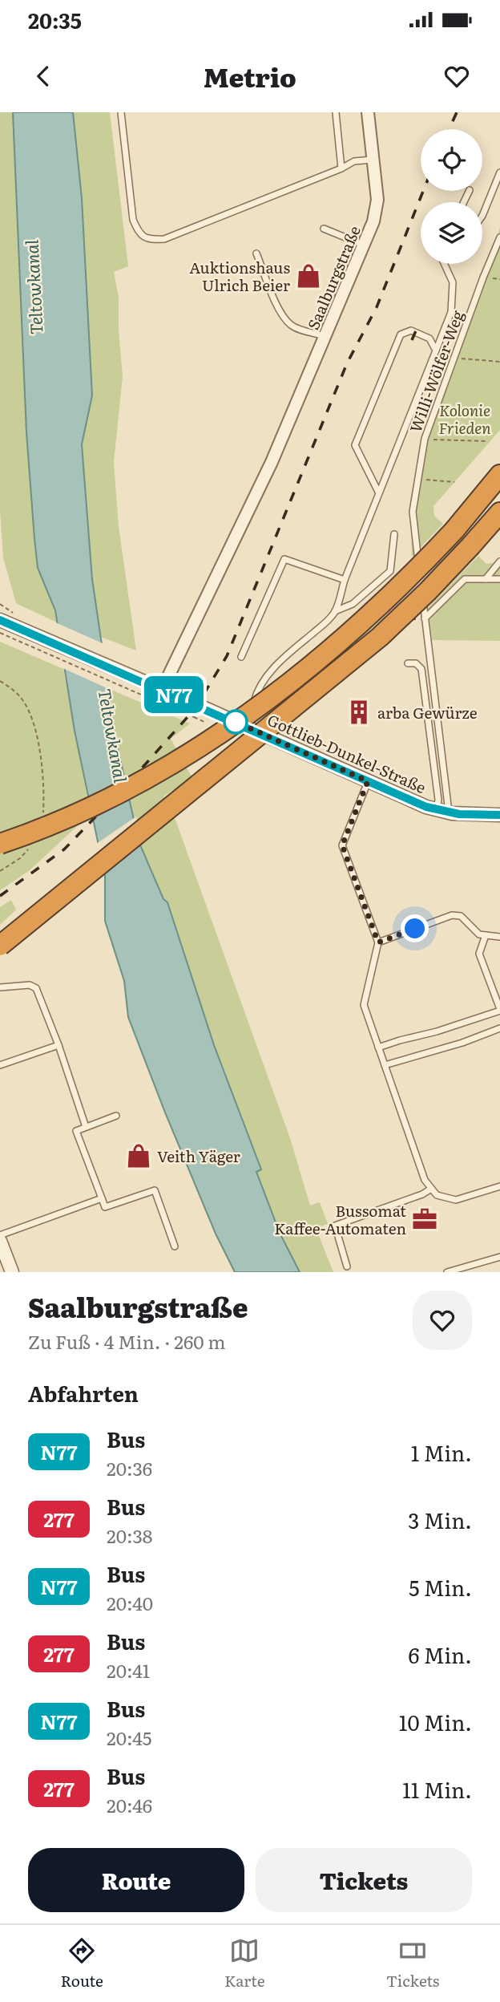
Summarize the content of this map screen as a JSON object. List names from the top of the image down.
{
  "streets": {
    "street": ["Saalburgstraße", "Gottlieb-Dunkel-Straße"],
    "lane": ["Willi-Wölfer-Weg"]
  },
  "crossings": [
    ["Saalburgstraße", "Gottlieb-Dunkel-Straße"]
  ],
  "water": ["Teltowkanal"],
  "parks": ["Kolonie Frieden"],
  "places": {
    "shop": ["Auktionshaus Ulrich Beier", "Veith Yäger"],
    "building": ["arba Gewürze"],
    "office": ["Bussomat Kaffee-Automaten"]
  },
  "lines": ["bus line N77"],
  "page": {
    "status": "20:35",
    "header": "Metrio",
    "on_map": "N77",
    "heading": [
      ["Saalburgstraße", "Zu Fuß · 4 Min. · 260 m"],
      "Abfahrten"
    ],
    "list": [
      {
        "mark": "N77",
        "name": "Bus",
        "note": "20:36",
        "value": "1 Min."
      },
      {
        "mark": "277",
        "name": "Bus",
        "note": "20:38",
        "value": "3 Min."
      },
      {
        "mark": "N77",
        "name": "Bus",
        "note": "20:40",
        "value": "5 Min."
      },
      {
        "mark": "277",
        "name": "Bus",
        "note": "20:41",
        "value": "6 Min."
      },
      {
        "mark": "N77",
        "name": "Bus",
        "note": "20:45",
        "value": "10 Min."
      },
      {
        "mark": "277",
        "name": "Bus",
        "note": "20:46",
        "value": "11 Min."
      }
    ],
    "buttons": ["Route", "Tickets"],
    "tabs": ["Route", "Karte", "Tickets"]
  }
}
